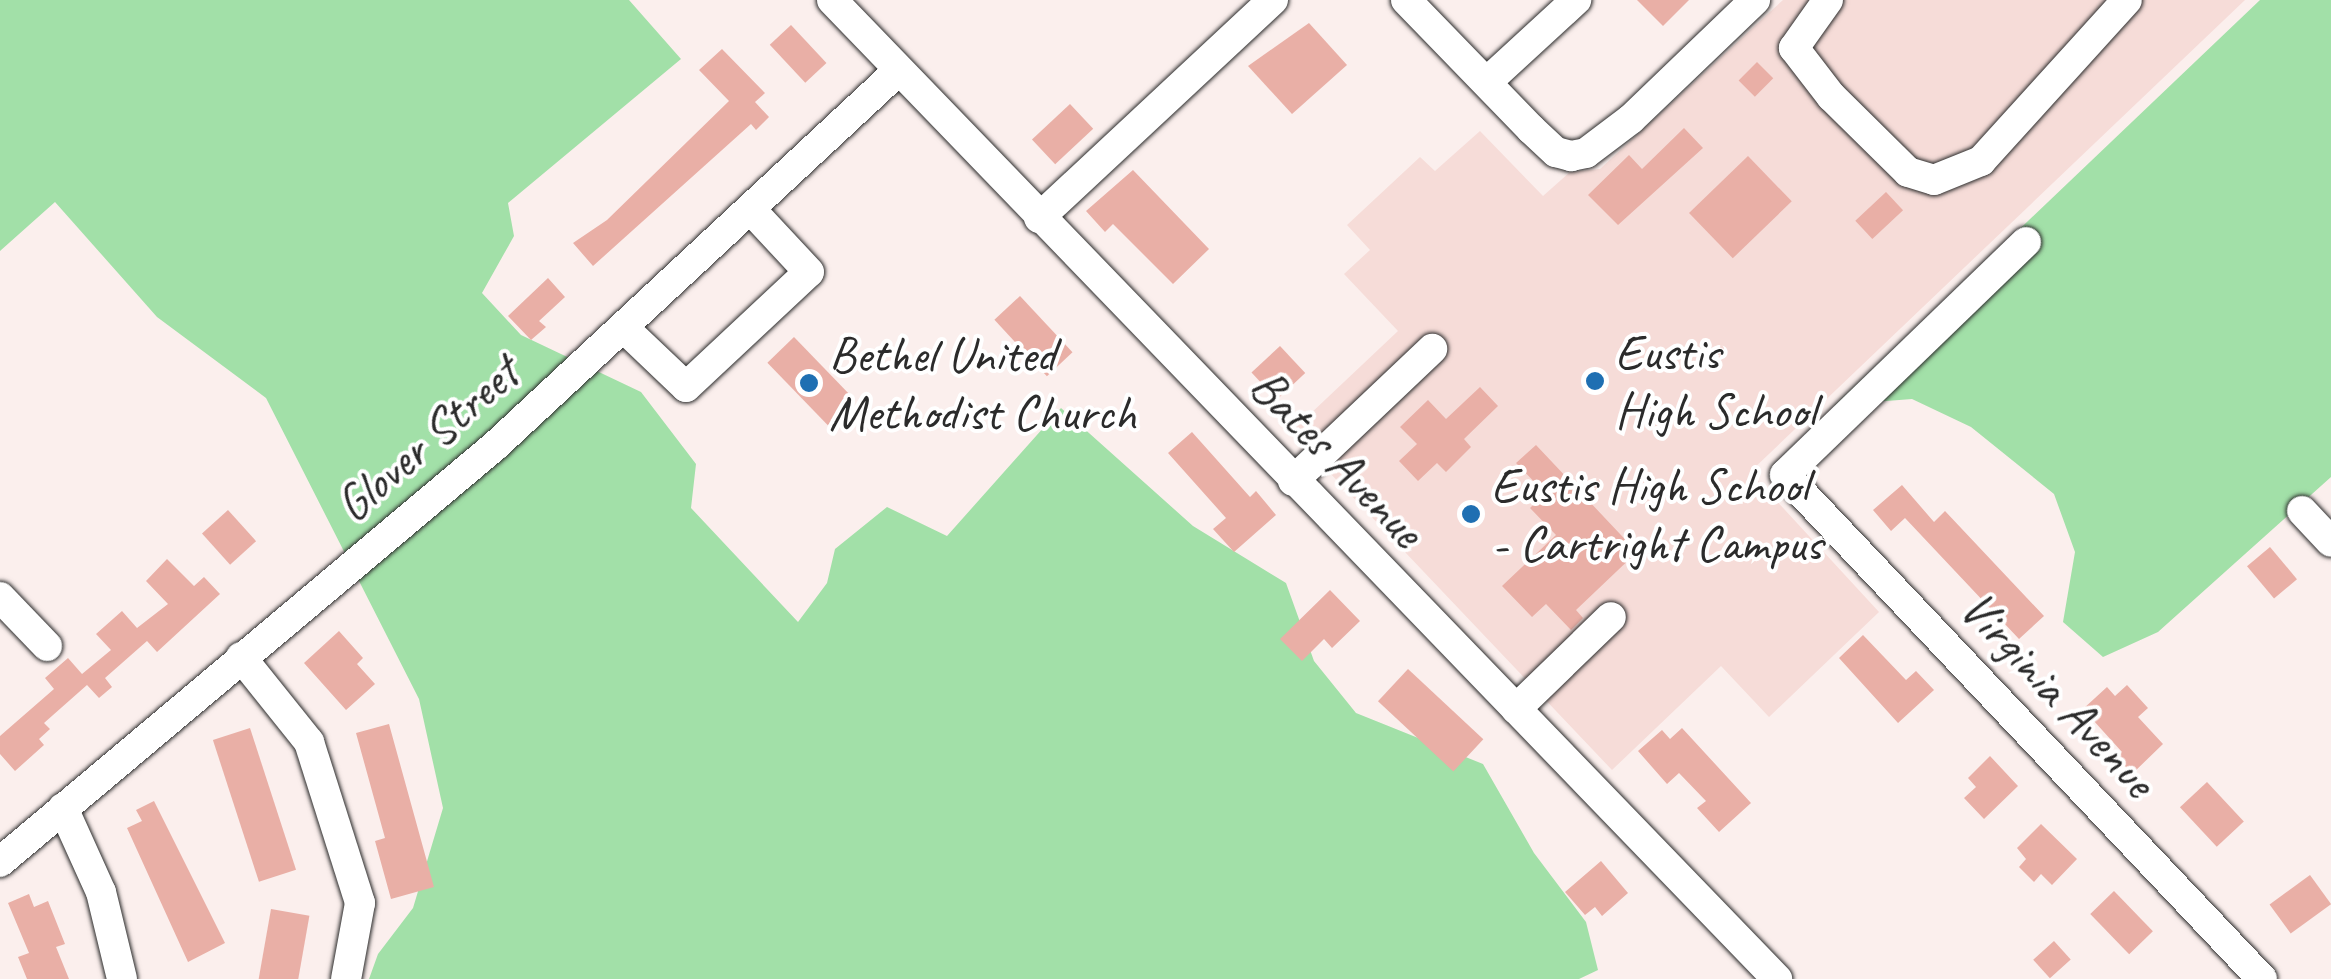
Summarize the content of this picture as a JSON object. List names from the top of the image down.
{
  "streets": {
    "street": ["Glover Street", "Bates Avenue", "Virginia Avenue"]
  },
  "crossings": [
    ["Glover Street", "Bates Avenue"]
  ],
  "places": ["Eustis High School", "Bethel United Methodist Church", "Eustis High School - Cartright Campus"]
}
